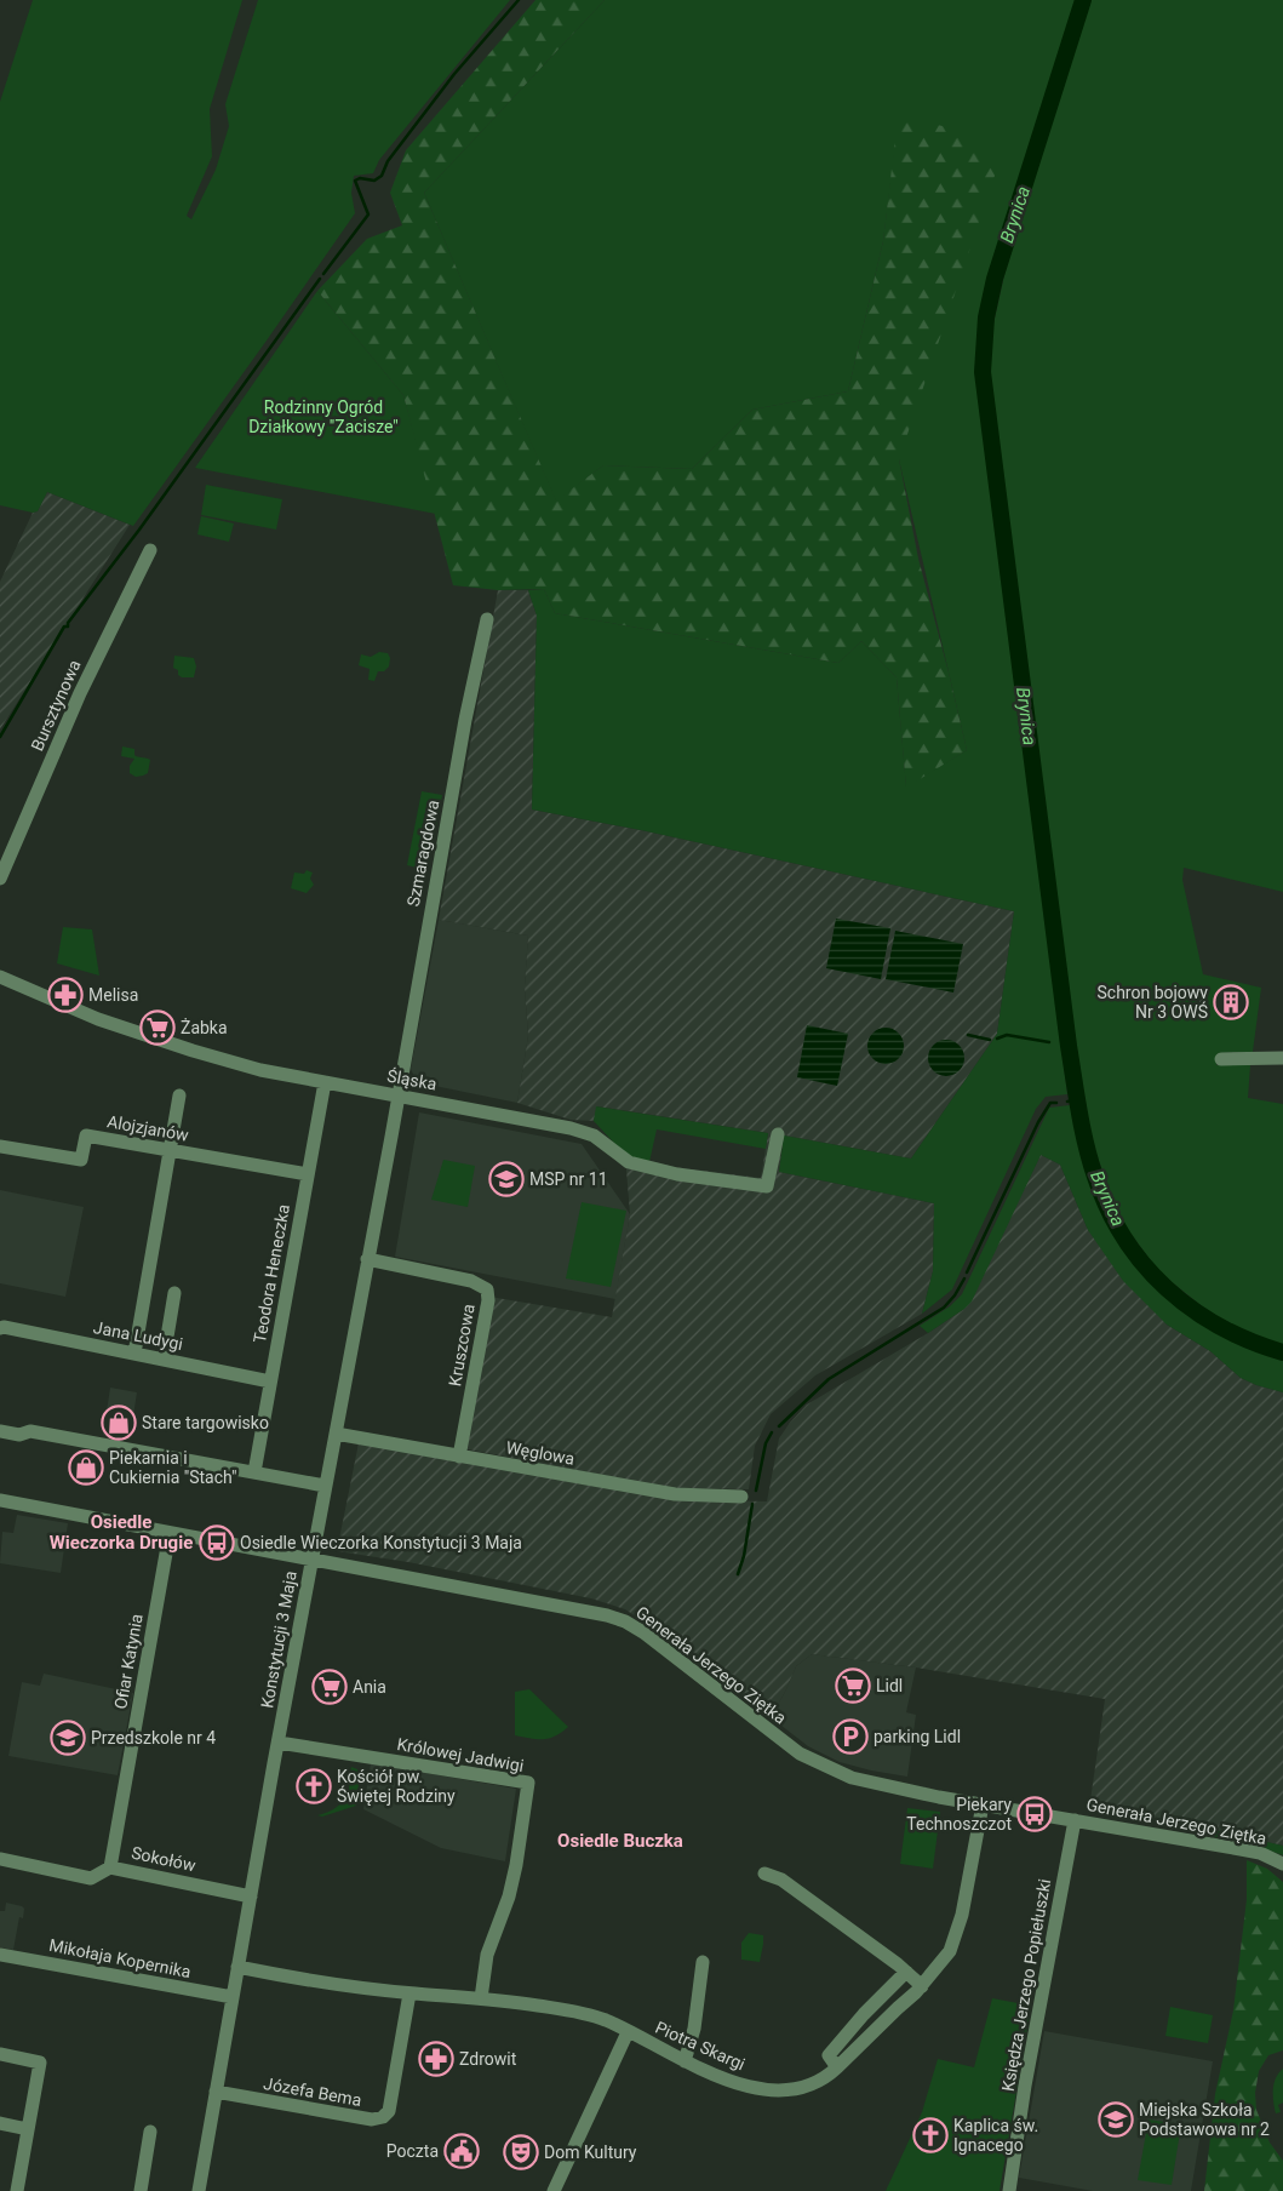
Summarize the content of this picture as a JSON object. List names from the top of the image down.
{
  "streets": {
    "street": [
      "Bursztynowa",
      "Szmaragdowa",
      "Śląska",
      "Alojzjanów",
      "Teodora Heneczka",
      "Jana Ludygi",
      "Kruszcowa",
      "Węglowa",
      "Konstytucji 3 Maja",
      "Ofiar Katynia",
      "Generała Jerzego Ziętka",
      "Królowej Jadwigi",
      "Sokołów",
      "Mikołaja Kopernika",
      "Księdza Jerzego Popiełuszki",
      "Piotra Skargi",
      "Józefa Bema"
    ]
  },
  "crossings": [
    ["Szmaragdowa", "Śląska"],
    ["Szmaragdowa", "Konstytucji 3 Maja"],
    ["Śląska", "Teodora Heneczka"],
    ["Śląska", "Konstytucji 3 Maja"],
    ["Alojzjanów", "Teodora Heneczka"],
    ["Teodora Heneczka", "Jana Ludygi"],
    ["Kruszcowa", "Węglowa"],
    ["Kruszcowa", "Konstytucji 3 Maja"],
    ["Węglowa", "Konstytucji 3 Maja"],
    ["Konstytucji 3 Maja", "Generała Jerzego Ziętka"],
    ["Konstytucji 3 Maja", "Królowej Jadwigi"],
    ["Konstytucji 3 Maja", "Sokołów"],
    ["Konstytucji 3 Maja", "Mikołaja Kopernika"],
    ["Konstytucji 3 Maja", "Piotra Skargi"],
    ["Konstytucji 3 Maja", "Józefa Bema"],
    ["Ofiar Katynia", "Generała Jerzego Ziętka"],
    ["Ofiar Katynia", "Sokołów"],
    ["Generała Jerzego Ziętka", "Księdza Jerzego Popiełuszki"],
    ["Generała Jerzego Ziętka", "Piotra Skargi"],
    ["Królowej Jadwigi", "Piotra Skargi"],
    ["Piotra Skargi", "Józefa Bema"]
  ],
  "districts": ["Osiedle Wieczorka Drugie", "Osiedle Buczka"],
  "water": ["Brynica"],
  "parks": ["Rodzinny Ogród Działkowy \"Zacisze\""],
  "places": {
    "pharmacy": ["Melisa", "Zdrowit"],
    "building": ["Schron bojowy Nr 3 OWŚ"],
    "supermarket": ["Żabka", "Lidl", "Ania"],
    "school or university": ["MSP nr 11", "Przedszkole nr 4", "Miejska Szkoła Podstawowa nr 2"],
    "shop": ["Stare targowisko", "Piekarnia i Cukiernia \"Stach\""],
    "bus stop": ["Osiedle Wieczorka Konstytucji 3 Maja", "Piekary Technoszczot"],
    "parking": ["parking Lidl"],
    "church": ["Kościół pw. Świętej Rodziny", "Kaplica św. Ignacego"],
    "public building": ["Poczta"],
    "theatre": ["Dom Kultury"]
  }
}
